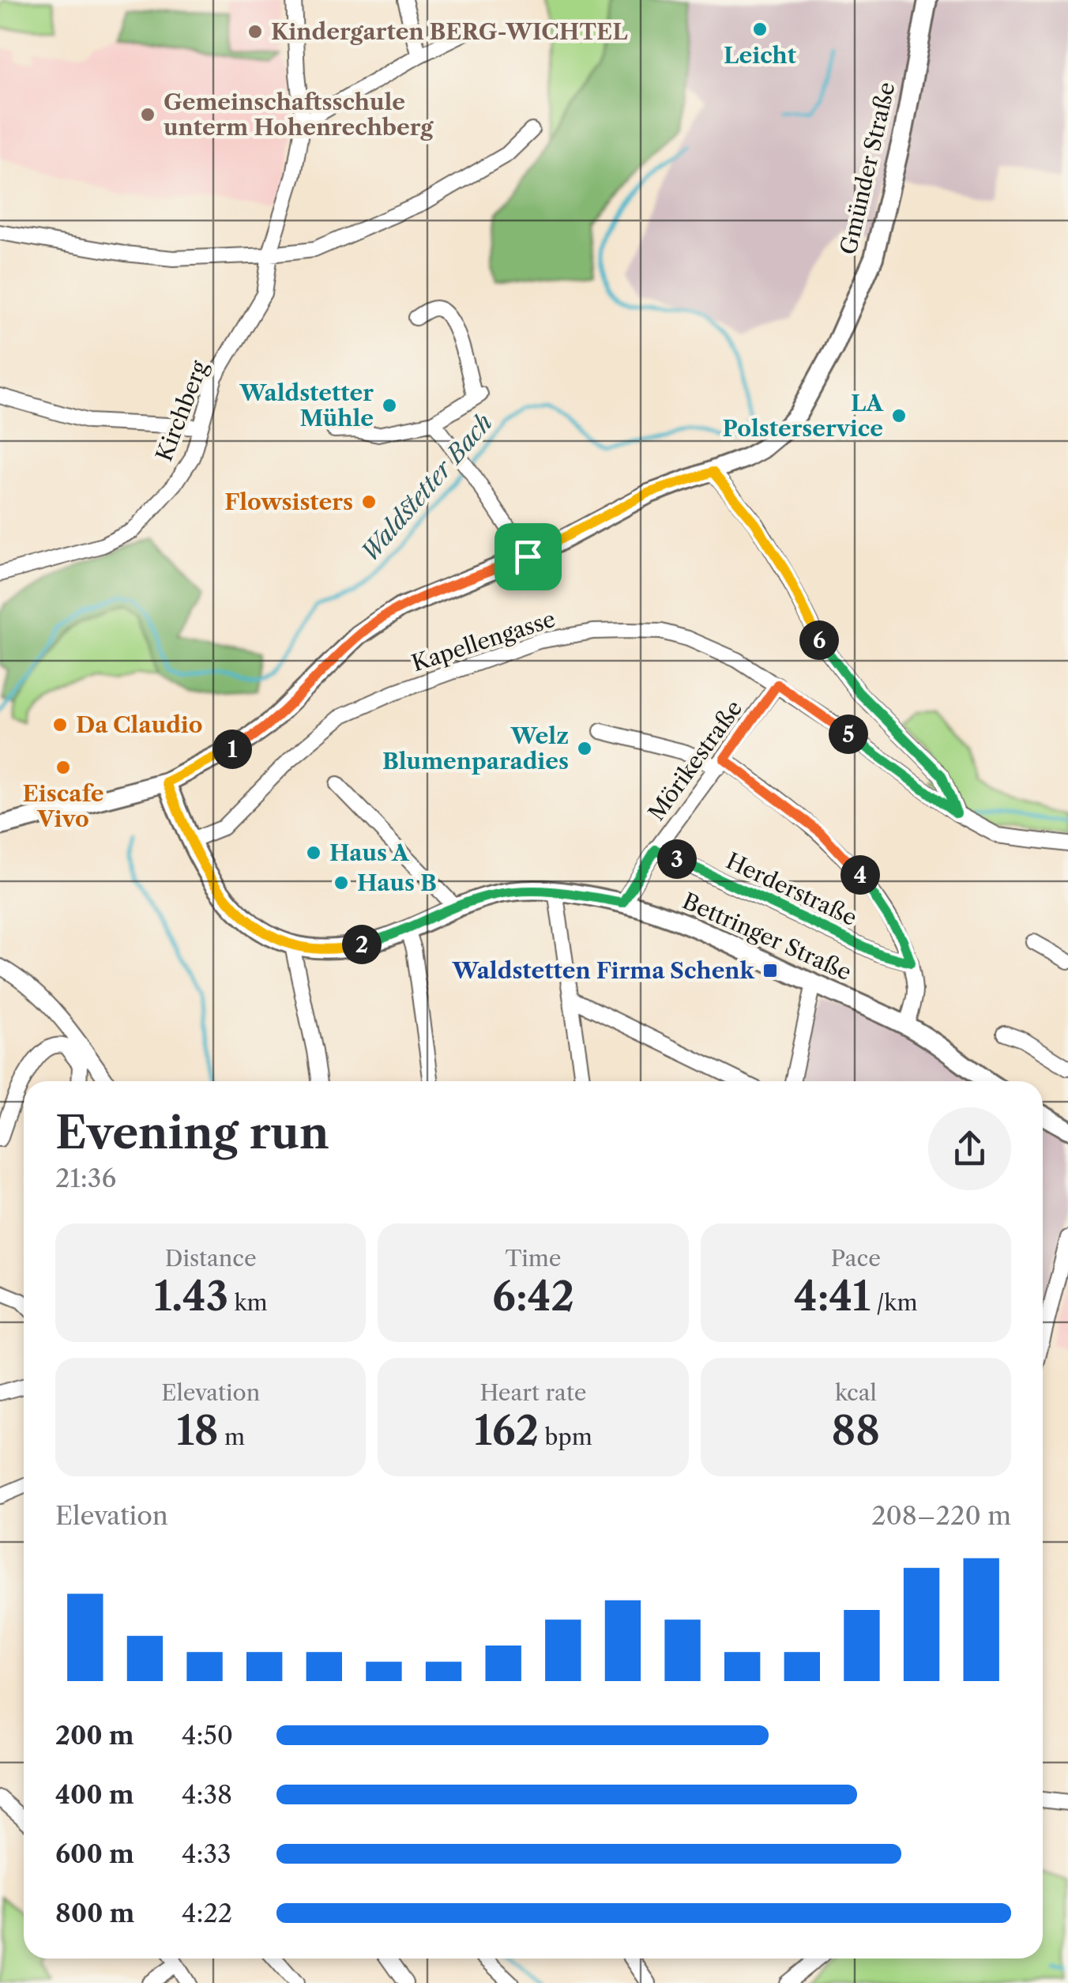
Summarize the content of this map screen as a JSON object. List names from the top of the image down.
{
  "streets": {
    "street": [
      "Gmünder Straße",
      "Kirchberg",
      "Kapellengasse",
      "Mörikestraße",
      "Herderstraße",
      "Bettringer Straße"
    ]
  },
  "crossings": [
    ["Gmünder Straße", "Bettringer Straße"],
    ["Kapellengasse", "Mörikestraße"],
    ["Kapellengasse", "Bettringer Straße"],
    ["Mörikestraße", "Herderstraße"],
    ["Mörikestraße", "Bettringer Straße"]
  ],
  "water": ["Waldstetter Bach"],
  "places": {
    "other": [
      "Leicht",
      "Kindergarten BERG-WICHTEL",
      "Gemeinschaftsschule unterm Hohenrechberg",
      "Waldstetter Mühle",
      "LA Polsterservice",
      "Flowsisters",
      "Da Claudio",
      "Welz Blumenparadies",
      "Eiscafe Vivo",
      "Haus A",
      "Haus B"
    ],
    "transit": ["Waldstetten Firma Schenk"]
  },
  "page": {
    "pins": [
      "6",
      "5",
      "1",
      "3",
      "4",
      "2"
    ],
    "heading": ["Evening run", "21:36"],
    "stats": [
      ["Distance", "1.43 km"],
      ["Time", "6:42"],
      ["Pace", "4:41 /km"],
      ["Elevation", "18 m"],
      ["Heart rate", "162 bpm"],
      ["kcal", "88"]
    ],
    "chart": ["Elevation", "208–220 m"],
    "list": [
      {
        "name": "200 m",
        "note": "4:50"
      },
      {
        "name": "400 m",
        "note": "4:38"
      },
      {
        "name": "600 m",
        "note": "4:33"
      },
      {
        "name": "800 m",
        "note": "4:22"
      }
    ]
  }
}
